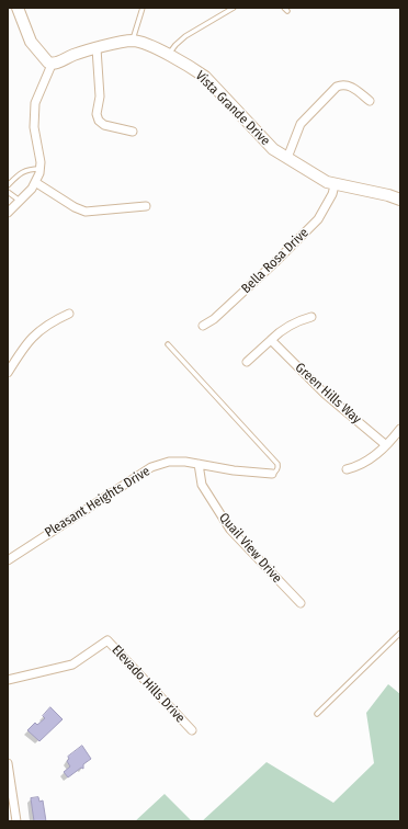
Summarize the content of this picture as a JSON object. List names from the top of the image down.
{
  "streets": {
    "street": [
      "Vista Grande Drive",
      "Bella Rosa Drive",
      "Green Hills Way",
      "Pleasant Heights Drive",
      "Quail View Drive",
      "Elevado Hills Drive"
    ]
  },
  "crossings": [
    ["Vista Grande Drive", "Bella Rosa Drive"],
    ["Pleasant Heights Drive", "Quail View Drive"]
  ]
}
